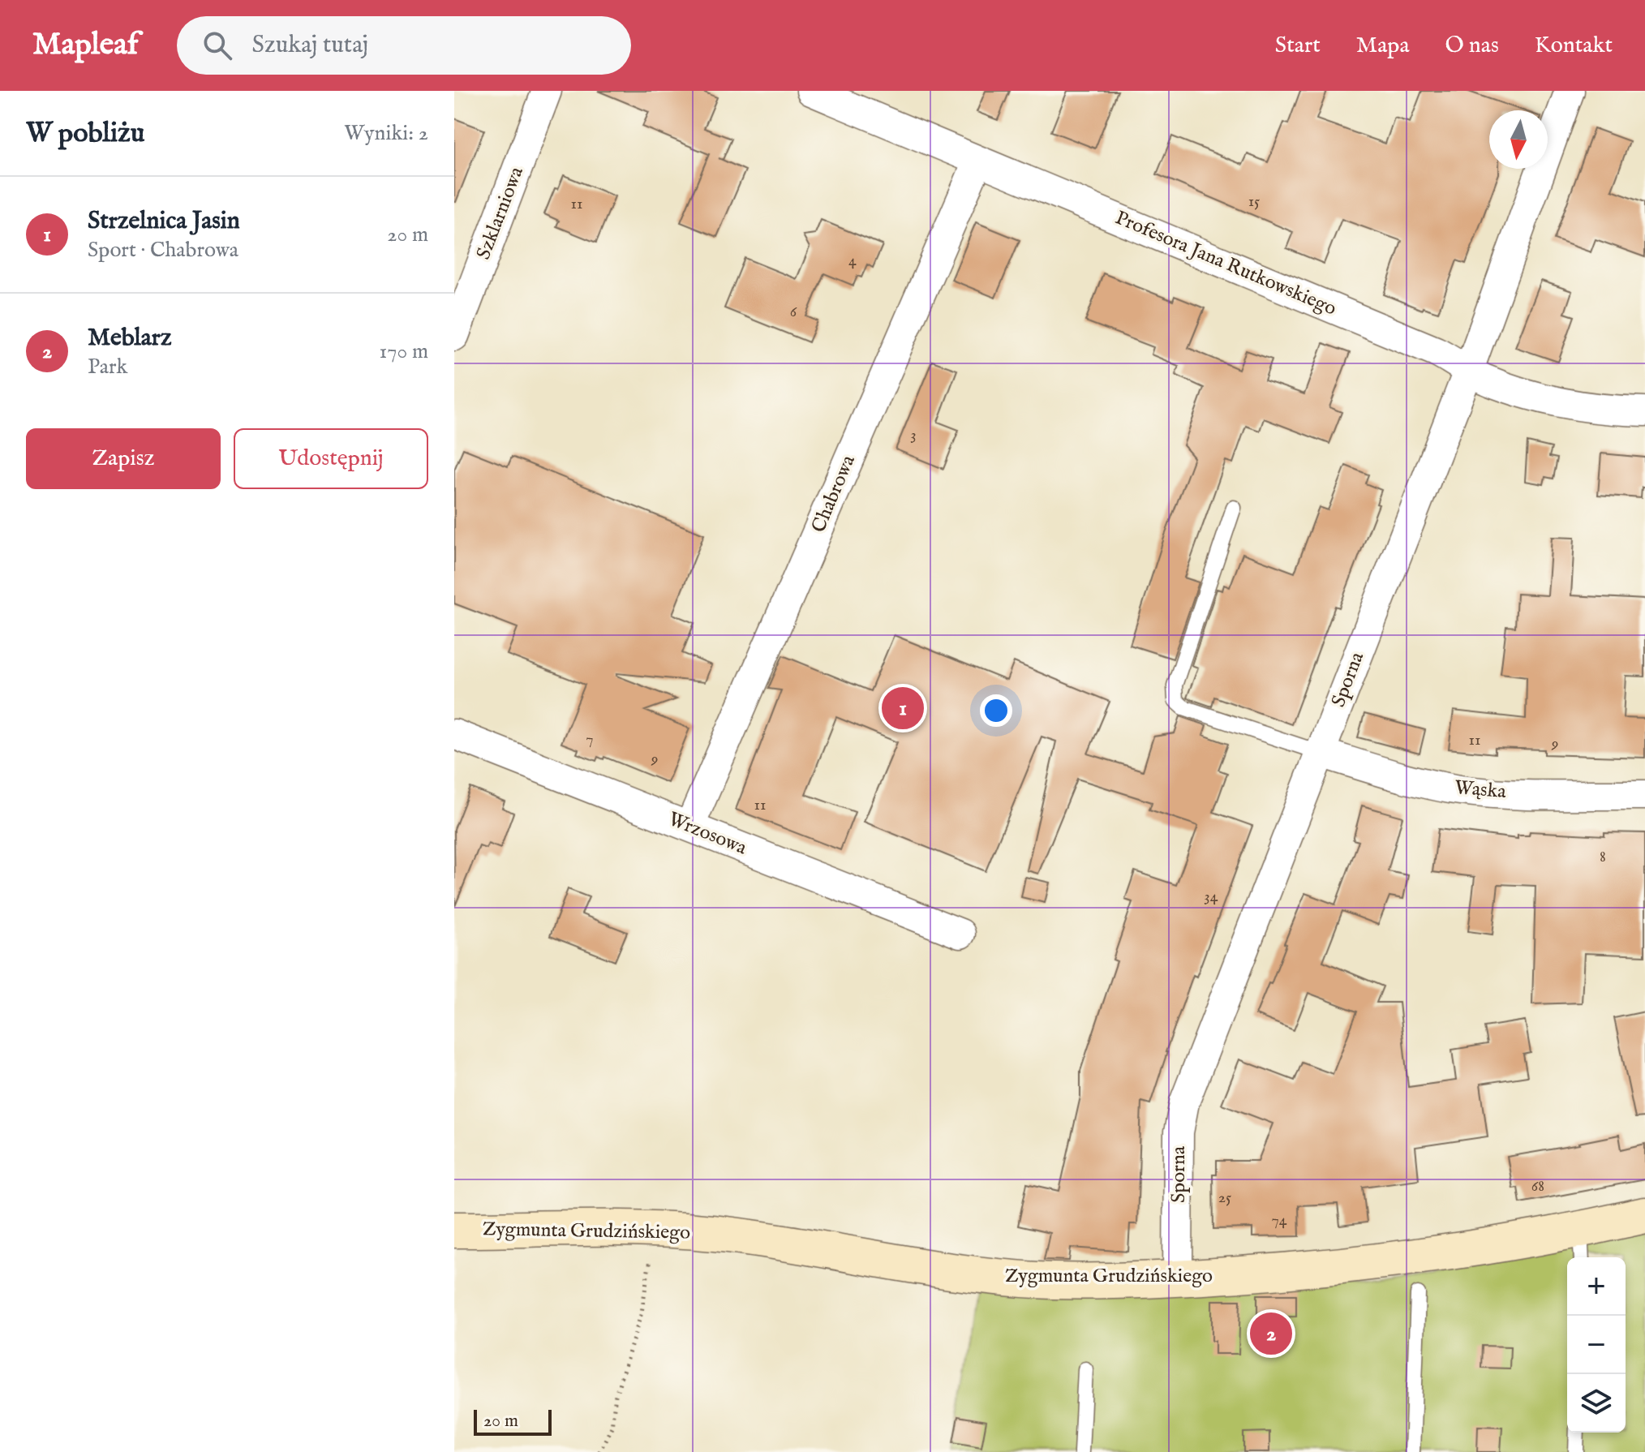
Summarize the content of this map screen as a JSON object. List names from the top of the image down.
{
  "streets": {
    "street": [
      "Szklarniowa",
      "Profesora Jana Rutkowskiego",
      "Chabrowa",
      "Sporna",
      "Wąska",
      "Wrzosowa",
      "Zygmunta Grudzińskiego"
    ]
  },
  "crossings": [
    ["Profesora Jana Rutkowskiego", "Chabrowa"],
    ["Profesora Jana Rutkowskiego", "Sporna"],
    ["Chabrowa", "Wrzosowa"],
    ["Sporna", "Wąska"],
    ["Sporna", "Zygmunta Grudzińskiego"]
  ],
  "house_numbers": [
    "15",
    "11",
    "4",
    "6",
    "3",
    "7",
    "11",
    "9",
    "9",
    "11",
    "8",
    "34",
    "68",
    "25",
    "74"
  ],
  "scale_bar": "20 m",
  "north": "bottom",
  "page": {
    "header": "Mapleaf",
    "search": "Szukaj tutaj",
    "nav": [
      "Start",
      "Mapa",
      "O nas",
      "Kontakt"
    ],
    "heading": ["W pobliżu", "Wyniki: 2"],
    "list": [
      {
        "mark": "1",
        "name": "Strzelnica Jasin",
        "note": "Sport · Chabrowa",
        "value": "20 m"
      },
      {
        "mark": "2",
        "name": "Meblarz",
        "note": "Park",
        "value": "170 m"
      }
    ],
    "buttons": ["Zapisz", "Udostępnij"],
    "pins": ["1", "2"],
    "map_buttons": ["+", "−"],
    "scale": "20 m"
  }
}
